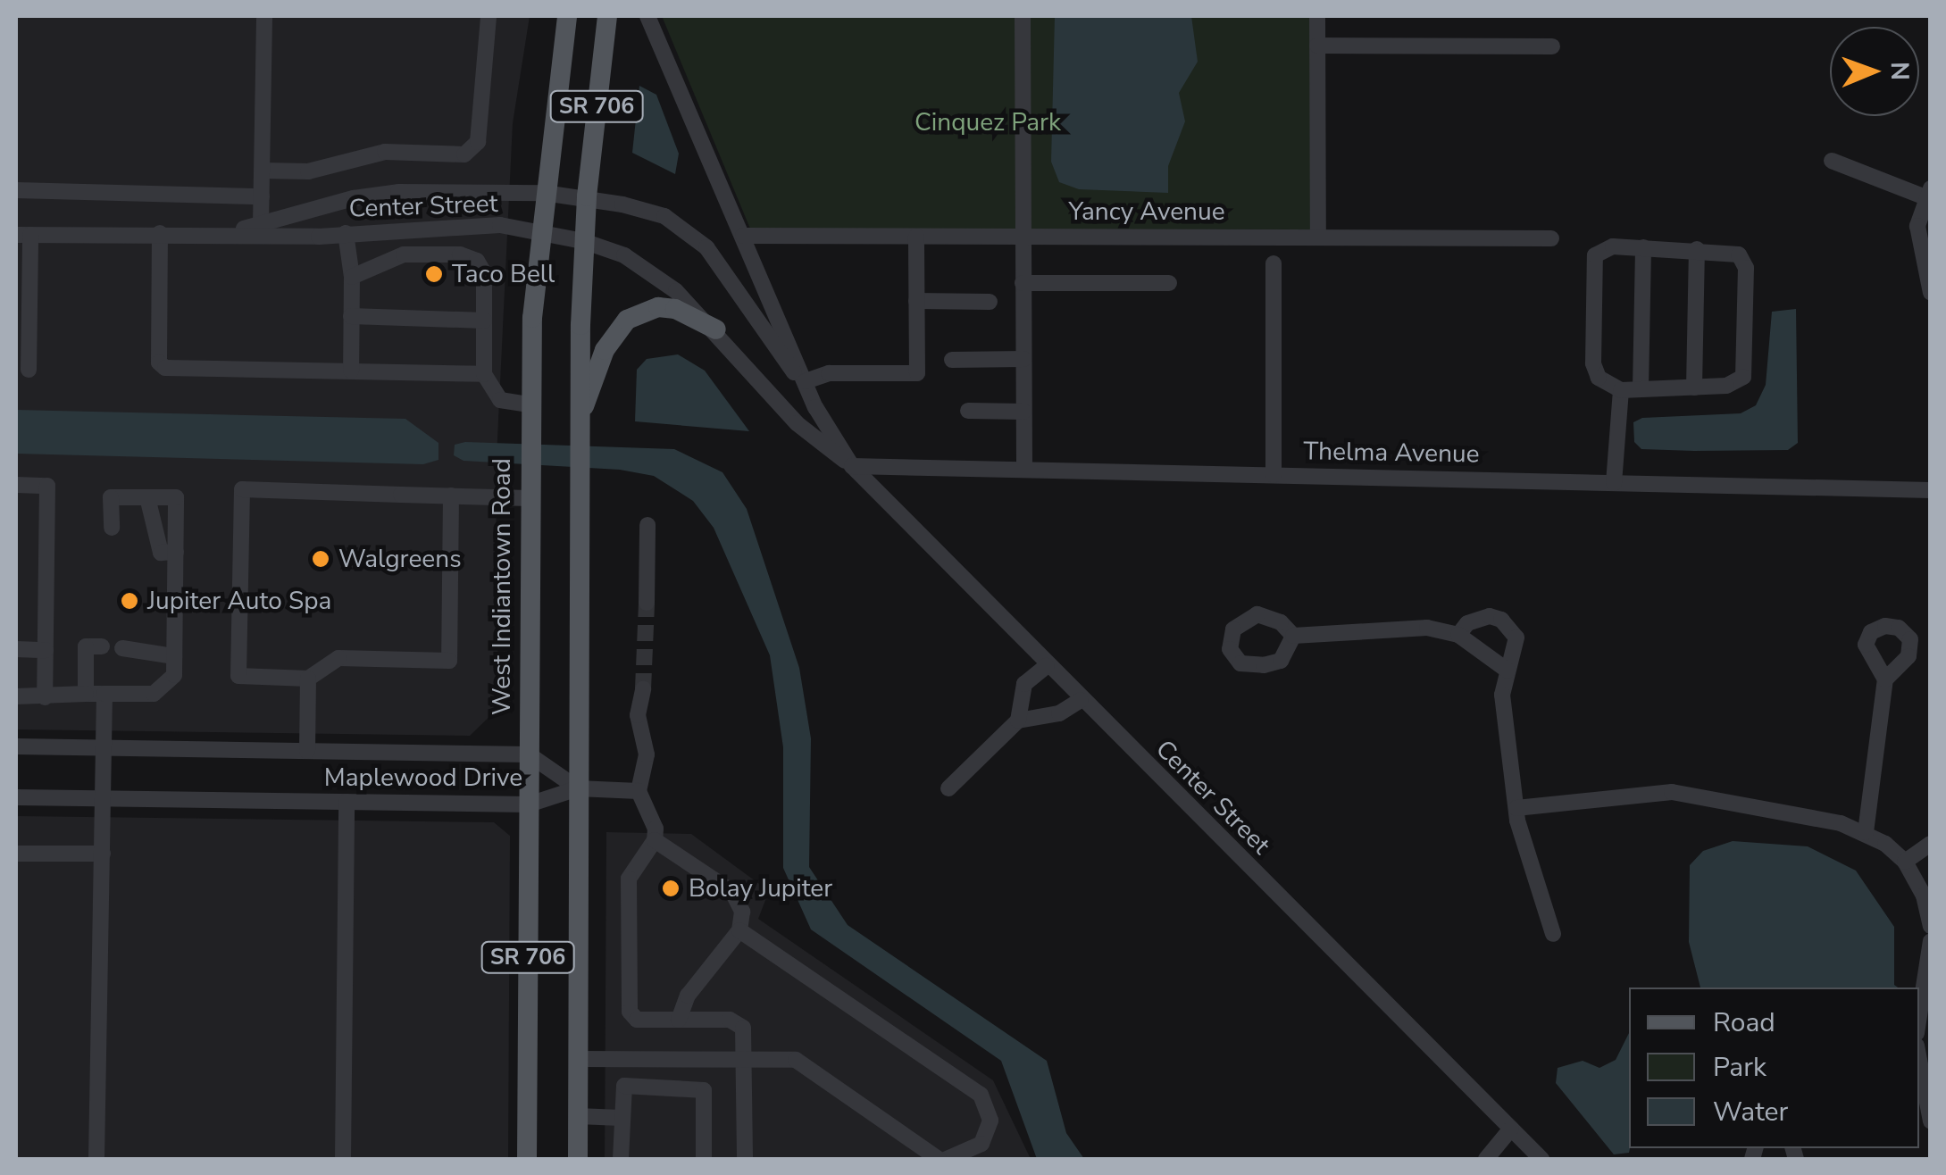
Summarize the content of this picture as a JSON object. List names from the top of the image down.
{
  "streets": {
    "main road": ["SR 706", "West Indiantown Road"],
    "street": [
      "Center Street",
      "Yancy Avenue",
      "Thelma Avenue",
      "Maplewood Drive"
    ]
  },
  "crossings": [
    ["SR 706", "Center Street"],
    ["SR 706", "Maplewood Drive"],
    ["Center Street", "Yancy Avenue"],
    ["Center Street", "Thelma Avenue"],
    ["Center Street", "West Indiantown Road"],
    ["West Indiantown Road", "Maplewood Drive"]
  ],
  "parks": ["Cinquez Park"],
  "places": [
    "Taco Bell",
    "Walgreens",
    "Jupiter Auto Spa",
    "Bolay Jupiter"
  ],
  "legend": ["Road", "Park", "Water"],
  "north": "right"
}
